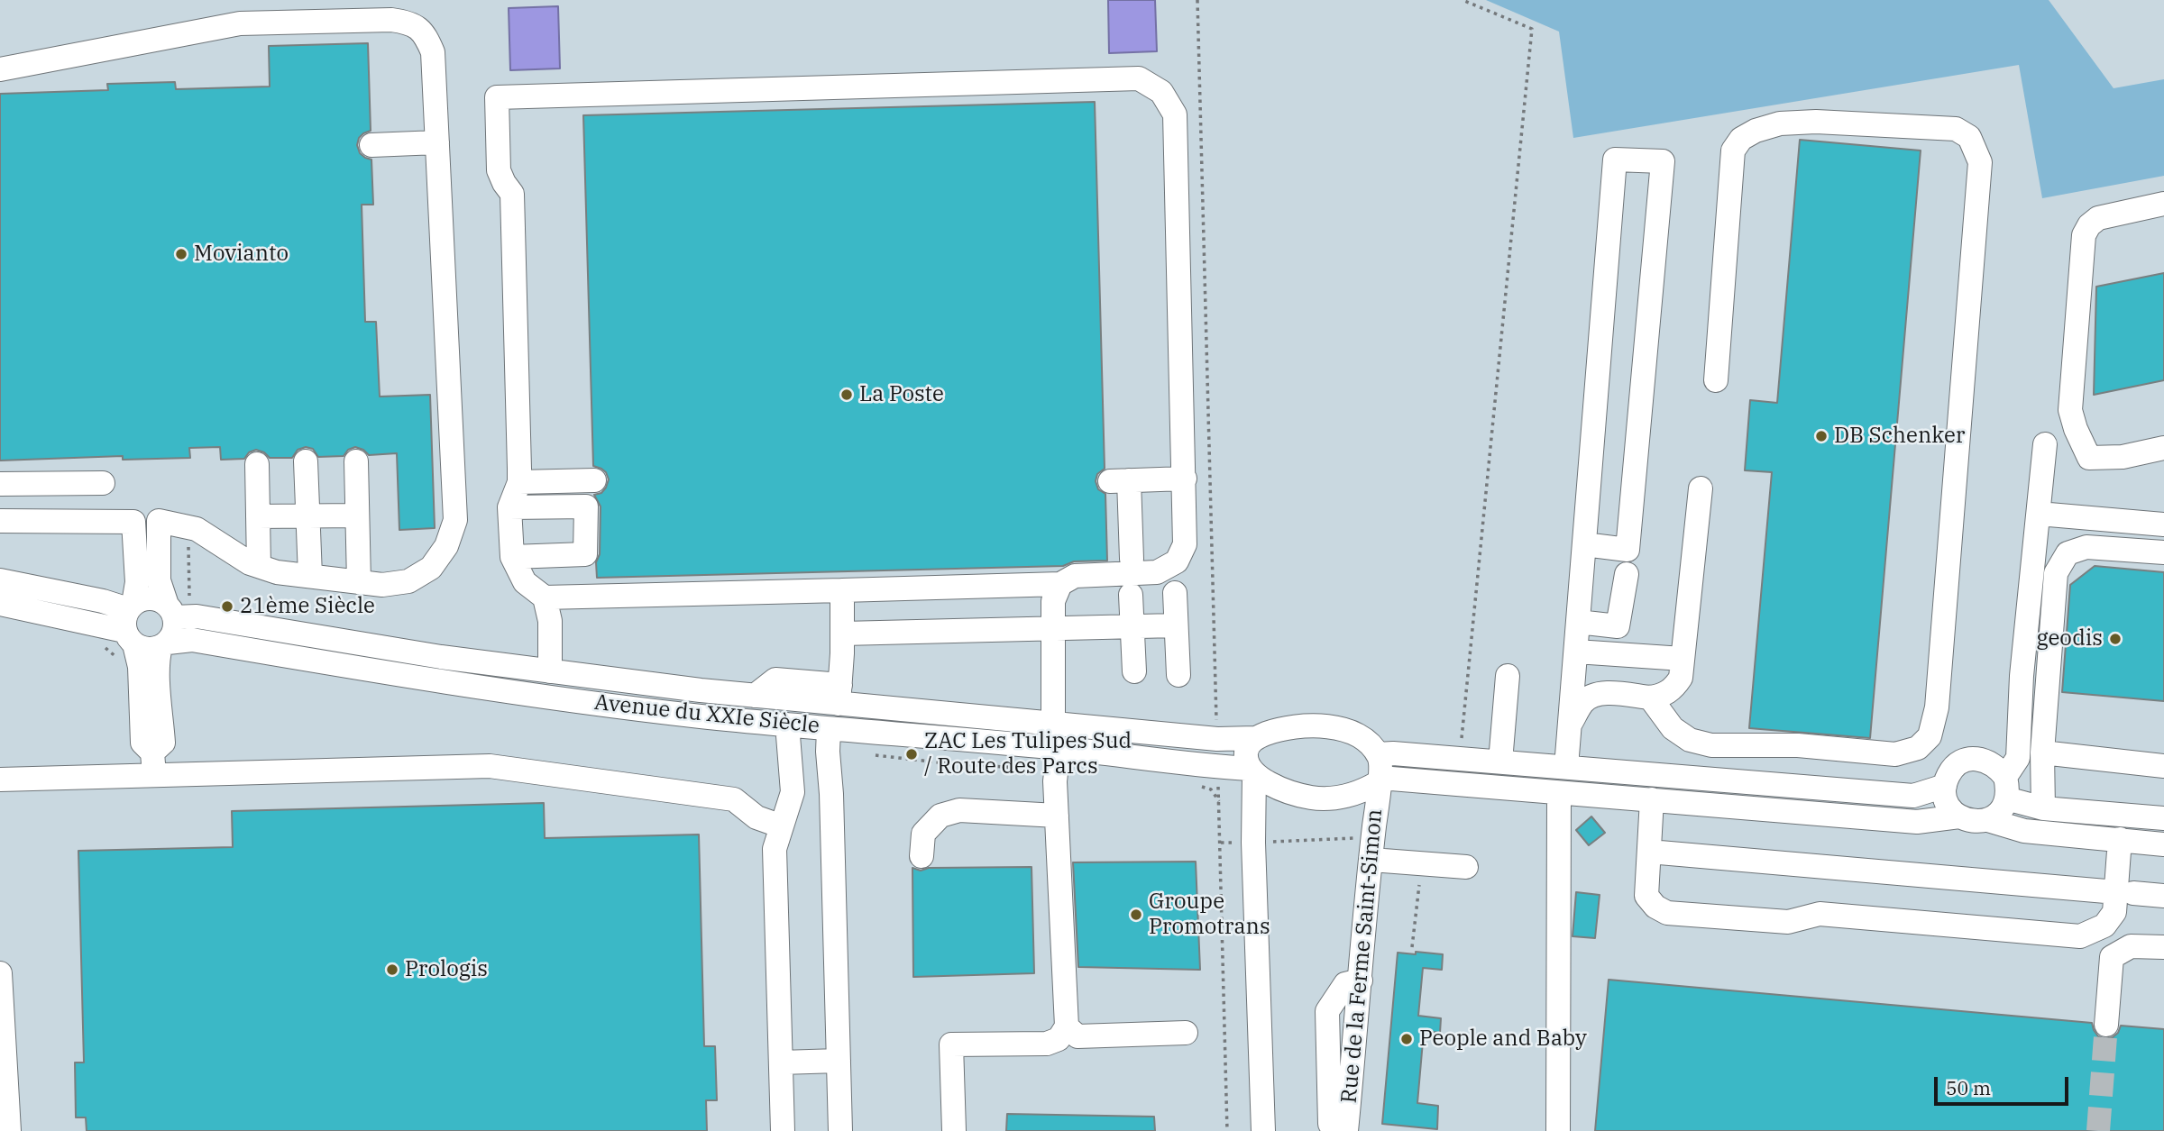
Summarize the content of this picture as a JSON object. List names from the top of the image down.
{
  "streets": {
    "street": ["Avenue du XXIe Siècle", "Rue de la Ferme Saint-Simon"]
  },
  "crossings": [
    ["Avenue du XXIe Siècle", "Rue de la Ferme Saint-Simon"]
  ],
  "places": [
    "Movianto",
    "La Poste",
    "DB Schenker",
    "21ème Siècle",
    "geodis",
    "ZAC Les Tulipes Sud / Route des Parcs",
    "Groupe Promotrans",
    "Prologis",
    "People and Baby"
  ],
  "scale_bar": "50 m"
}
